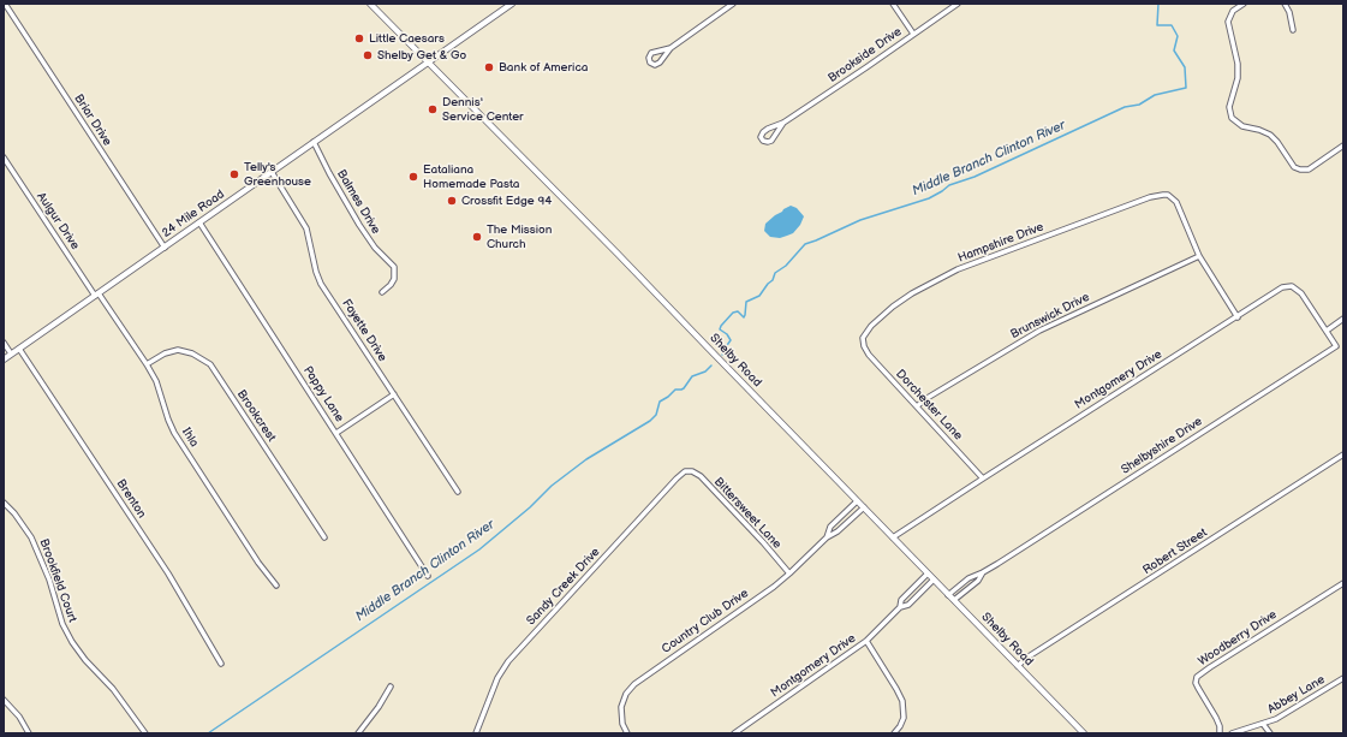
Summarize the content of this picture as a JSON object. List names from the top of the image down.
{
  "streets": {
    "street": [
      "Brookside Drive",
      "Briar Drive",
      "Balmes Drive",
      "24 Mile Road",
      "Aulgur Drive",
      "Hampshire Drive",
      "Brunswick Drive",
      "Fayette Drive",
      "Shelby Road",
      "Montgomery Drive",
      "Pappy Lane",
      "Dorchester Lane",
      "Brookcrest",
      "Ihla",
      "Shelbyshire Drive",
      "Brenton",
      "Bittersweet Lane",
      "Robert Street",
      "Brookfield Court",
      "Sandy Creek Drive",
      "Country Club Drive",
      "Woodberry Drive",
      "Abbey Lane"
    ]
  },
  "crossings": [
    ["Briar Drive", "24 Mile Road"],
    ["Balmes Drive", "24 Mile Road"],
    ["24 Mile Road", "Aulgur Drive"],
    ["24 Mile Road", "Fayette Drive"],
    ["24 Mile Road", "Shelby Road"],
    ["24 Mile Road", "Pappy Lane"],
    ["24 Mile Road", "Ihla"],
    ["24 Mile Road", "Brenton"],
    ["Aulgur Drive", "Ihla"],
    ["Hampshire Drive", "Brunswick Drive"],
    ["Hampshire Drive", "Dorchester Lane"],
    ["Brunswick Drive", "Dorchester Lane"],
    ["Shelby Road", "Montgomery Drive"],
    ["Shelby Road", "Shelbyshire Drive"],
    ["Shelby Road", "Robert Street"],
    ["Shelby Road", "Country Club Drive"],
    ["Montgomery Drive", "Dorchester Lane"],
    ["Montgomery Drive", "Shelbyshire Drive"],
    ["Brookcrest", "Ihla"],
    ["Bittersweet Lane", "Sandy Creek Drive"],
    ["Bittersweet Lane", "Country Club Drive"]
  ],
  "water": ["Middle Branch Clinton River"],
  "places": [
    "Little Caesars",
    "Shelby Get & Go",
    "Bank of America",
    "Dennis' Service Center",
    "Telly's Greenhouse",
    "Eataliana Homemade Pasta",
    "Crossfit Edge 94",
    "The Mission Church"
  ]
}
